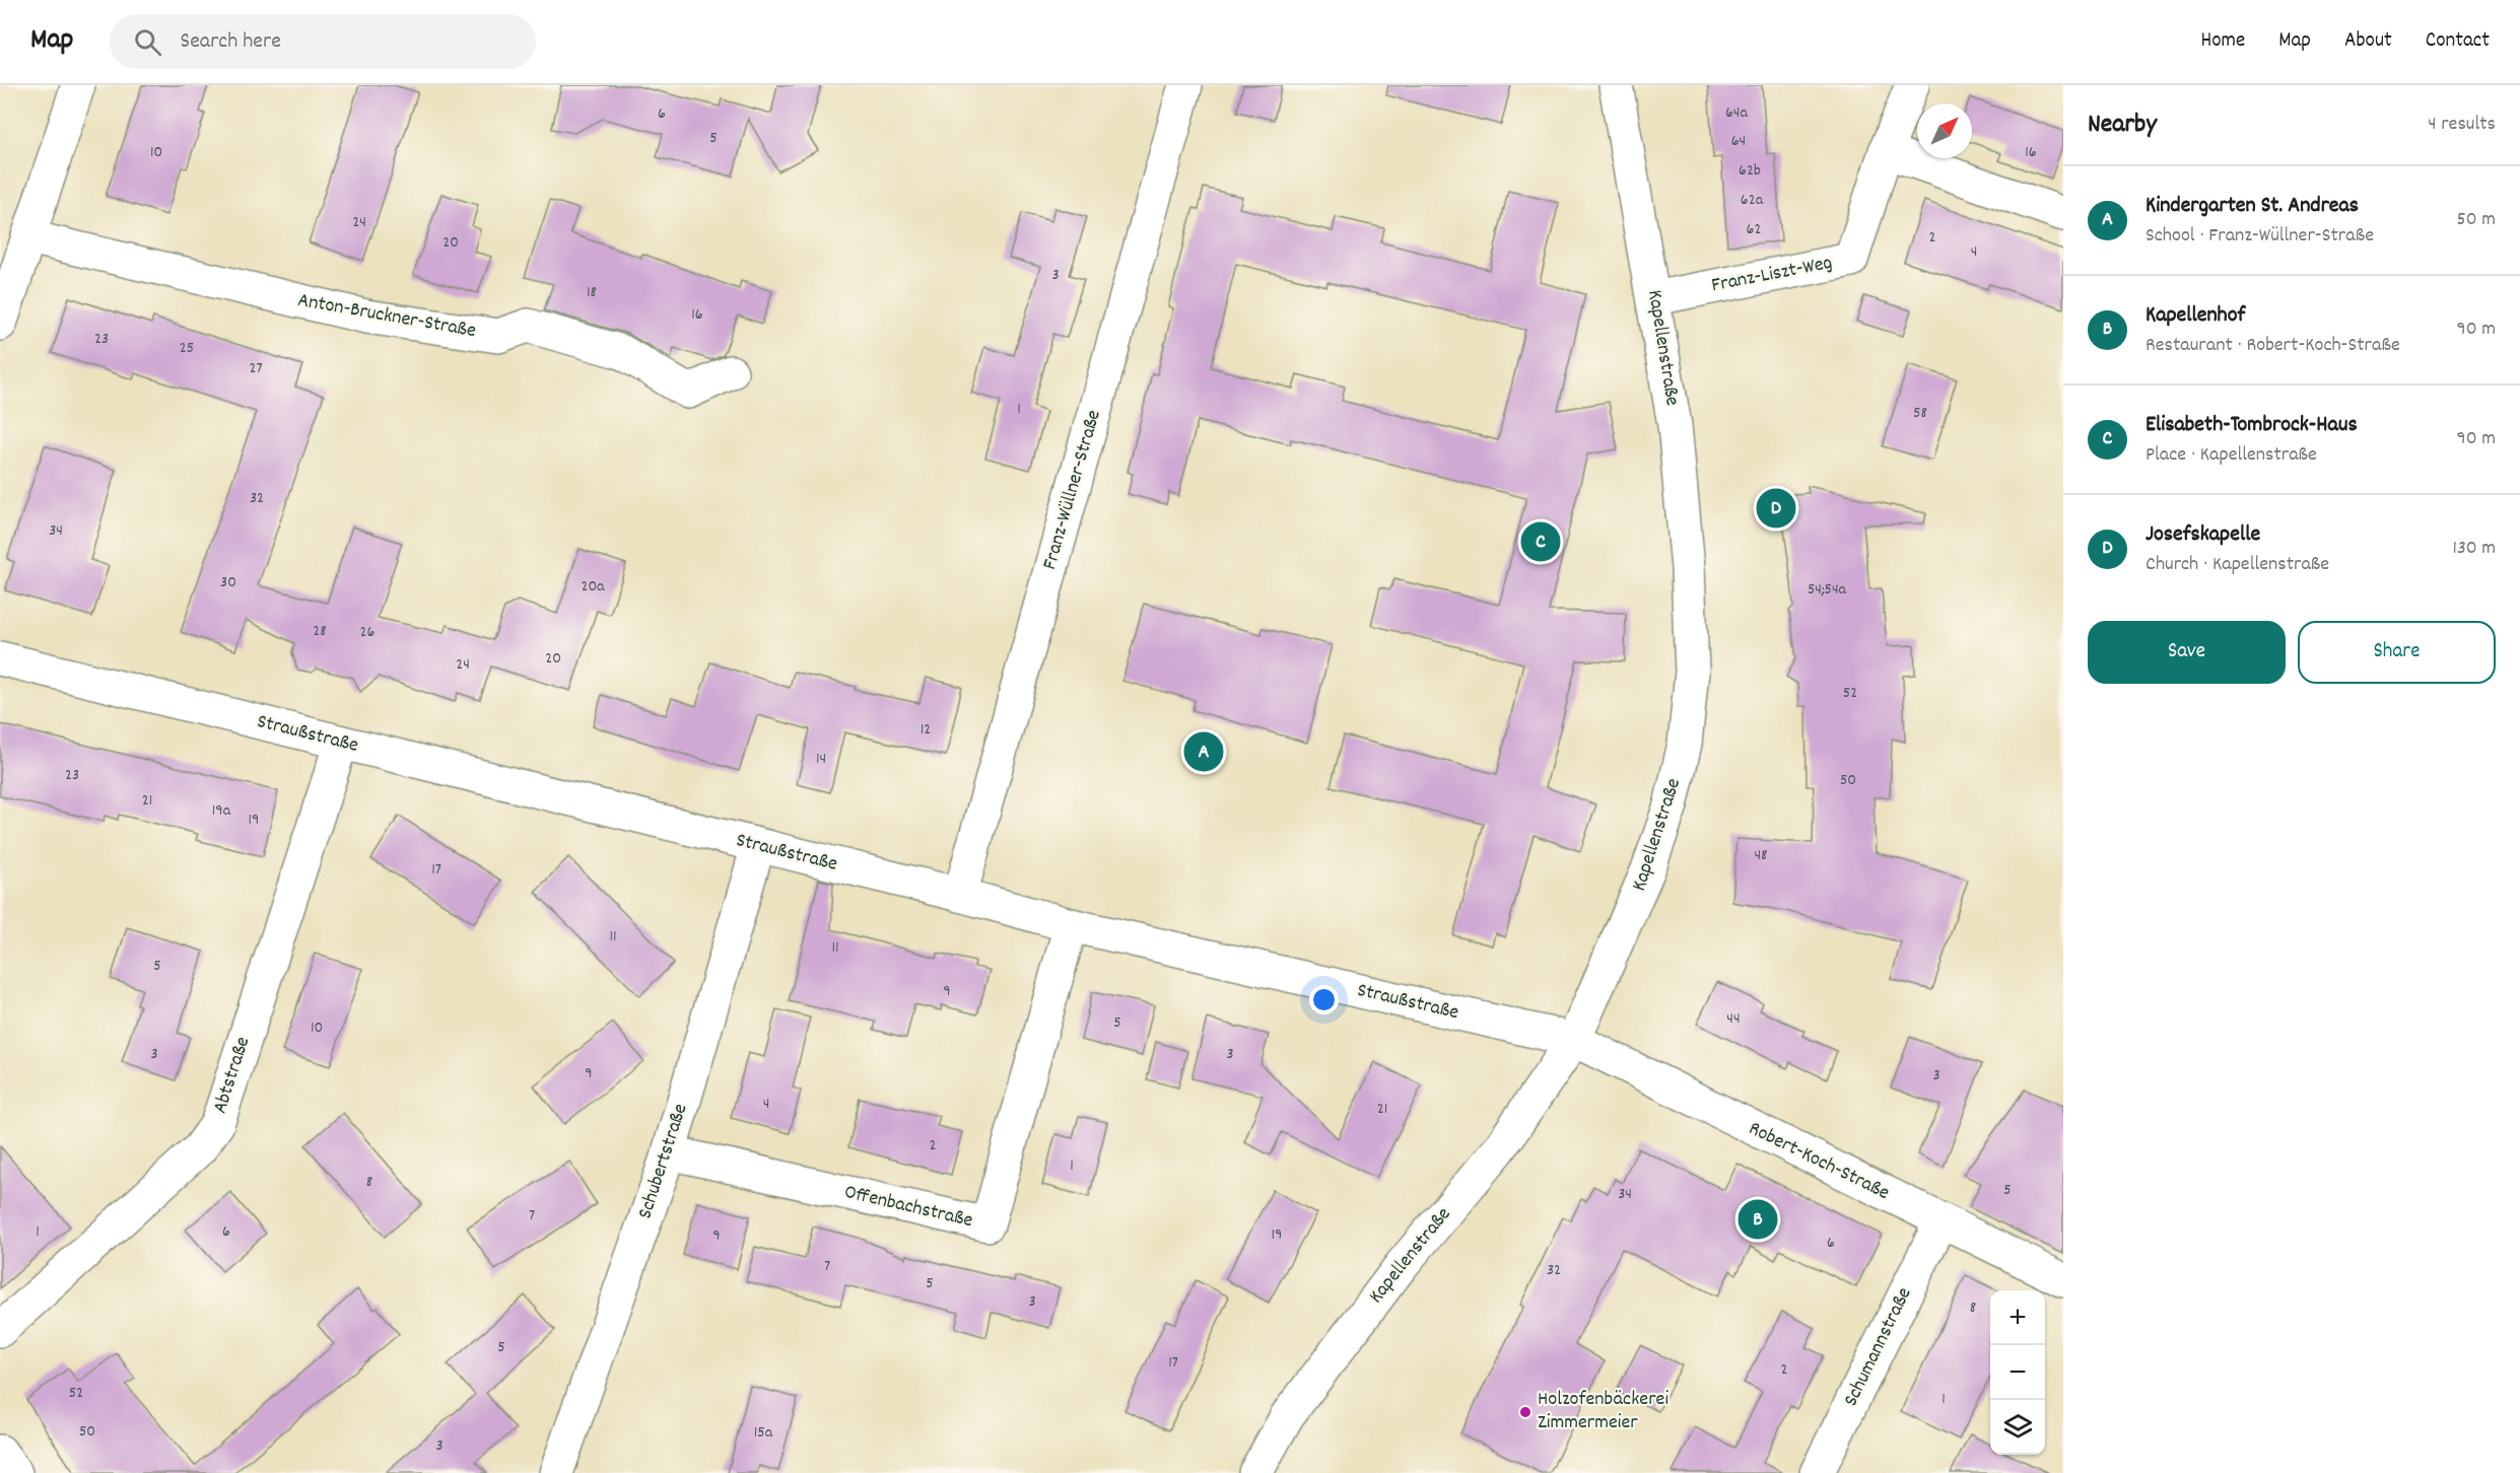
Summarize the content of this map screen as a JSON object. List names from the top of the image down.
{
  "streets": {
    "street": [
      "Franz-Liszt-Weg",
      "Anton-Bruckner-Straße",
      "Kapellenstraße",
      "Franz-Wüllner-Straße",
      "Straußstraße",
      "Abtstraße",
      "Schubertstraße",
      "Robert-Koch-Straße",
      "Offenbachstraße",
      "Schumannstraße"
    ]
  },
  "crossings": [
    ["Franz-Liszt-Weg", "Kapellenstraße"],
    ["Kapellenstraße", "Straußstraße"],
    ["Kapellenstraße", "Robert-Koch-Straße"],
    ["Franz-Wüllner-Straße", "Straußstraße"],
    ["Straußstraße", "Abtstraße"],
    ["Straußstraße", "Schubertstraße"],
    ["Straußstraße", "Robert-Koch-Straße"],
    ["Straußstraße", "Offenbachstraße"],
    ["Schubertstraße", "Offenbachstraße"],
    ["Robert-Koch-Straße", "Schumannstraße"]
  ],
  "places": ["Holzofenbäckerei Zimmermeier"],
  "house_numbers": [
    "64a",
    "6",
    "5",
    "64",
    "10",
    "16",
    "62b",
    "62a",
    "24",
    "62",
    "2",
    "20",
    "4",
    "3",
    "18",
    "16",
    "23",
    "25",
    "27",
    "1",
    "58",
    "32",
    "34",
    "30",
    "20a",
    "54;54a",
    "28",
    "26",
    "20",
    "24",
    "52",
    "12",
    "14",
    "23",
    "50",
    "21",
    "19a",
    "19",
    "48",
    "17",
    "11",
    "11",
    "5",
    "9",
    "44",
    "5",
    "10",
    "3",
    "3",
    "9",
    "3",
    "4",
    "21",
    "2",
    "1",
    "8",
    "5",
    "34",
    "7",
    "1",
    "6",
    "19",
    "9",
    "6",
    "7",
    "32",
    "5",
    "3",
    "8",
    "5",
    "17",
    "2",
    "52",
    "1",
    "50",
    "15a",
    "3"
  ],
  "north": "top right",
  "page": {
    "header": "Map",
    "search": "Search here",
    "nav": [
      "Home",
      "Map",
      "About",
      "Contact"
    ],
    "heading": ["Nearby", "4 results"],
    "list": [
      {
        "mark": "A",
        "name": "Kindergarten St. Andreas",
        "note": "School · Franz-Wüllner-Straße",
        "value": "50 m"
      },
      {
        "mark": "B",
        "name": "Kapellenhof",
        "note": "Restaurant · Robert-Koch-Straße",
        "value": "90 m"
      },
      {
        "mark": "C",
        "name": "Elisabeth-Tombrock-Haus",
        "note": "Place · Kapellenstraße",
        "value": "90 m"
      },
      {
        "mark": "D",
        "name": "Josefskapelle",
        "note": "Church · Kapellenstraße",
        "value": "130 m"
      }
    ],
    "pins": [
      "D",
      "C",
      "A",
      "B"
    ],
    "buttons": ["Save", "Share"],
    "map_buttons": ["+", "−"]
  }
}
